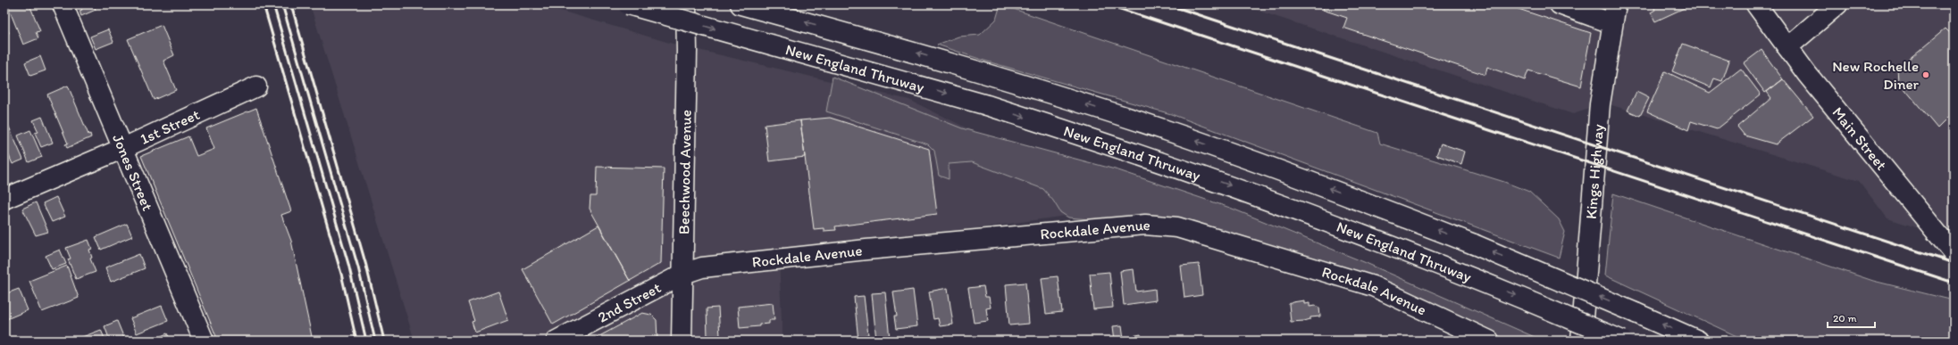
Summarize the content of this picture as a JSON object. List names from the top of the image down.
{
  "streets": {
    "main road": [
      "New England Thruway",
      "1st Street",
      "Main Street",
      "Kings Highway",
      "Jones Street",
      "Beechwood Avenue",
      "Rockdale Avenue",
      "2nd Street"
    ]
  },
  "crossings": [
    ["1st Street", "Jones Street"],
    ["Beechwood Avenue", "Rockdale Avenue"],
    ["Beechwood Avenue", "2nd Street"],
    ["Rockdale Avenue", "2nd Street"]
  ],
  "places": ["New Rochelle Diner"],
  "scale_bar": "20 m"
}
